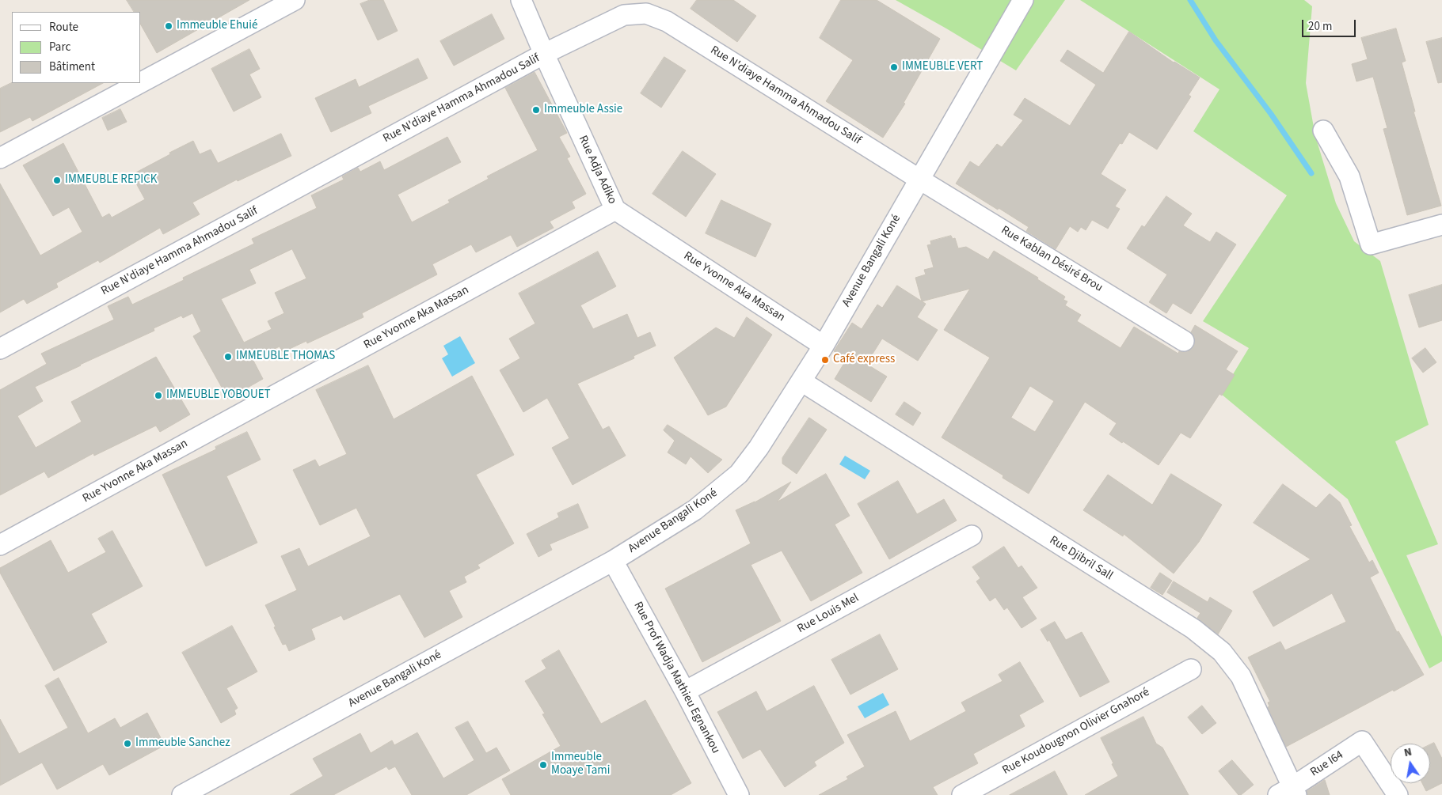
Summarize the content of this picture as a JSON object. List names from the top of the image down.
{
  "streets": {
    "street": [
      "Rue N'diaye Hamma Ahmadou Salif",
      "Rue Adja Adiko",
      "Rue Kablan Désiré Brou",
      "Avenue Bangali Koné",
      "Rue Yvonne Aka Massan",
      "Rue Djibril Sall",
      "Rue Louis Mel",
      "Rue Prof Wadja Mathieu Egnankou",
      "Rue Koudougnon Olivier Gnahoré",
      "Rue I64"
    ]
  },
  "crossings": [
    ["Rue N'diaye Hamma Ahmadou Salif", "Rue Adja Adiko"],
    ["Rue N'diaye Hamma Ahmadou Salif", "Rue Kablan Désiré Brou"],
    ["Rue N'diaye Hamma Ahmadou Salif", "Avenue Bangali Koné"],
    ["Rue Adja Adiko", "Rue Yvonne Aka Massan"],
    ["Rue Kablan Désiré Brou", "Avenue Bangali Koné"],
    ["Avenue Bangali Koné", "Rue Yvonne Aka Massan"],
    ["Avenue Bangali Koné", "Rue Djibril Sall"],
    ["Avenue Bangali Koné", "Rue Prof Wadja Mathieu Egnankou"],
    ["Rue Djibril Sall", "Rue I64"],
    ["Rue Louis Mel", "Rue Prof Wadja Mathieu Egnankou"]
  ],
  "places": [
    "Immeuble Ehuié",
    "IMMEUBLE VERT",
    "Immeuble Assie",
    "IMMEUBLE REPICK",
    "IMMEUBLE THOMAS",
    "Café express",
    "IMMEUBLE YOBOUET",
    "Immeuble Sanchez",
    "Immeuble Moaye Tami"
  ],
  "legend": ["Route", "Parc", "Bâtiment"],
  "scale_bar": "20 m",
  "north": "top"
}
